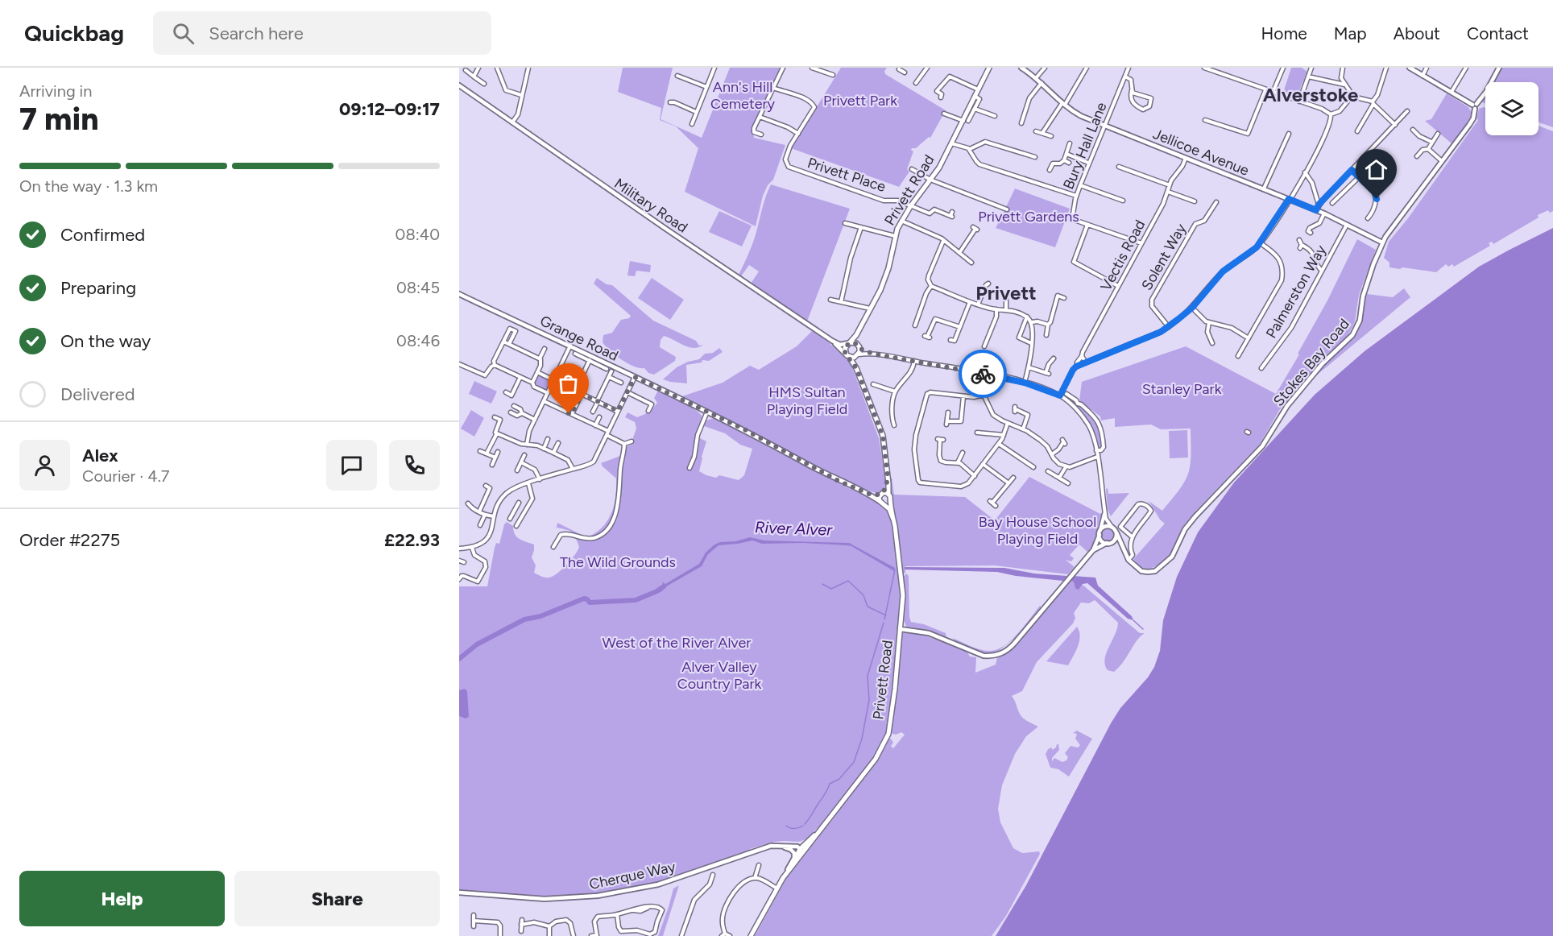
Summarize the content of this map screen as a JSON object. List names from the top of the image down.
{
  "streets": {
    "main road": ["Privett Road"],
    "street": [
      "Bury Hall Lane",
      "Jellicoe Avenue",
      "Privett Place",
      "Military Road",
      "Vectis Road",
      "Solent Way",
      "Palmerston Way",
      "Grange Road",
      "Stokes Bay Road",
      "Cherque Way"
    ]
  },
  "crossings": [
    ["Bury Hall Lane", "Jellicoe Avenue"],
    ["Jellicoe Avenue", "Vectis Road"],
    ["Jellicoe Avenue", "Palmerston Way"],
    ["Jellicoe Avenue", "Stokes Bay Road"],
    ["Privett Place", "Privett Road"],
    ["Privett Road", "Military Road"],
    ["Privett Road", "Grange Road"],
    ["Privett Road", "Cherque Way"]
  ],
  "districts": ["Alverstoke", "Privett"],
  "water": ["River Alver"],
  "parks": [
    "Ann's Hill Cemetery",
    "Privett Park",
    "Privett Gardens",
    "Stanley Park",
    "HMS Sultan Playing Field",
    "Bay House School Playing Field",
    "The Wild Grounds",
    "West of the River Alver",
    "Alver Valley Country Park"
  ],
  "page": {
    "header": "Quickbag",
    "search": "Search here",
    "nav": [
      "Home",
      "Map",
      "About",
      "Contact"
    ],
    "heading": ["7 min", "Arriving in", "09:12–09:17"],
    "panel": [
      "Alex",
      "Courier · 4.7",
      "Order #2275",
      "£22.93"
    ],
    "bar": "On the way · 1.3 km",
    "list": [
      ["Confirmed", "08:40"],
      ["Preparing", "08:45"],
      ["On the way", "08:46"],
      "Delivered"
    ],
    "buttons": ["Help", "Share"]
  }
}
